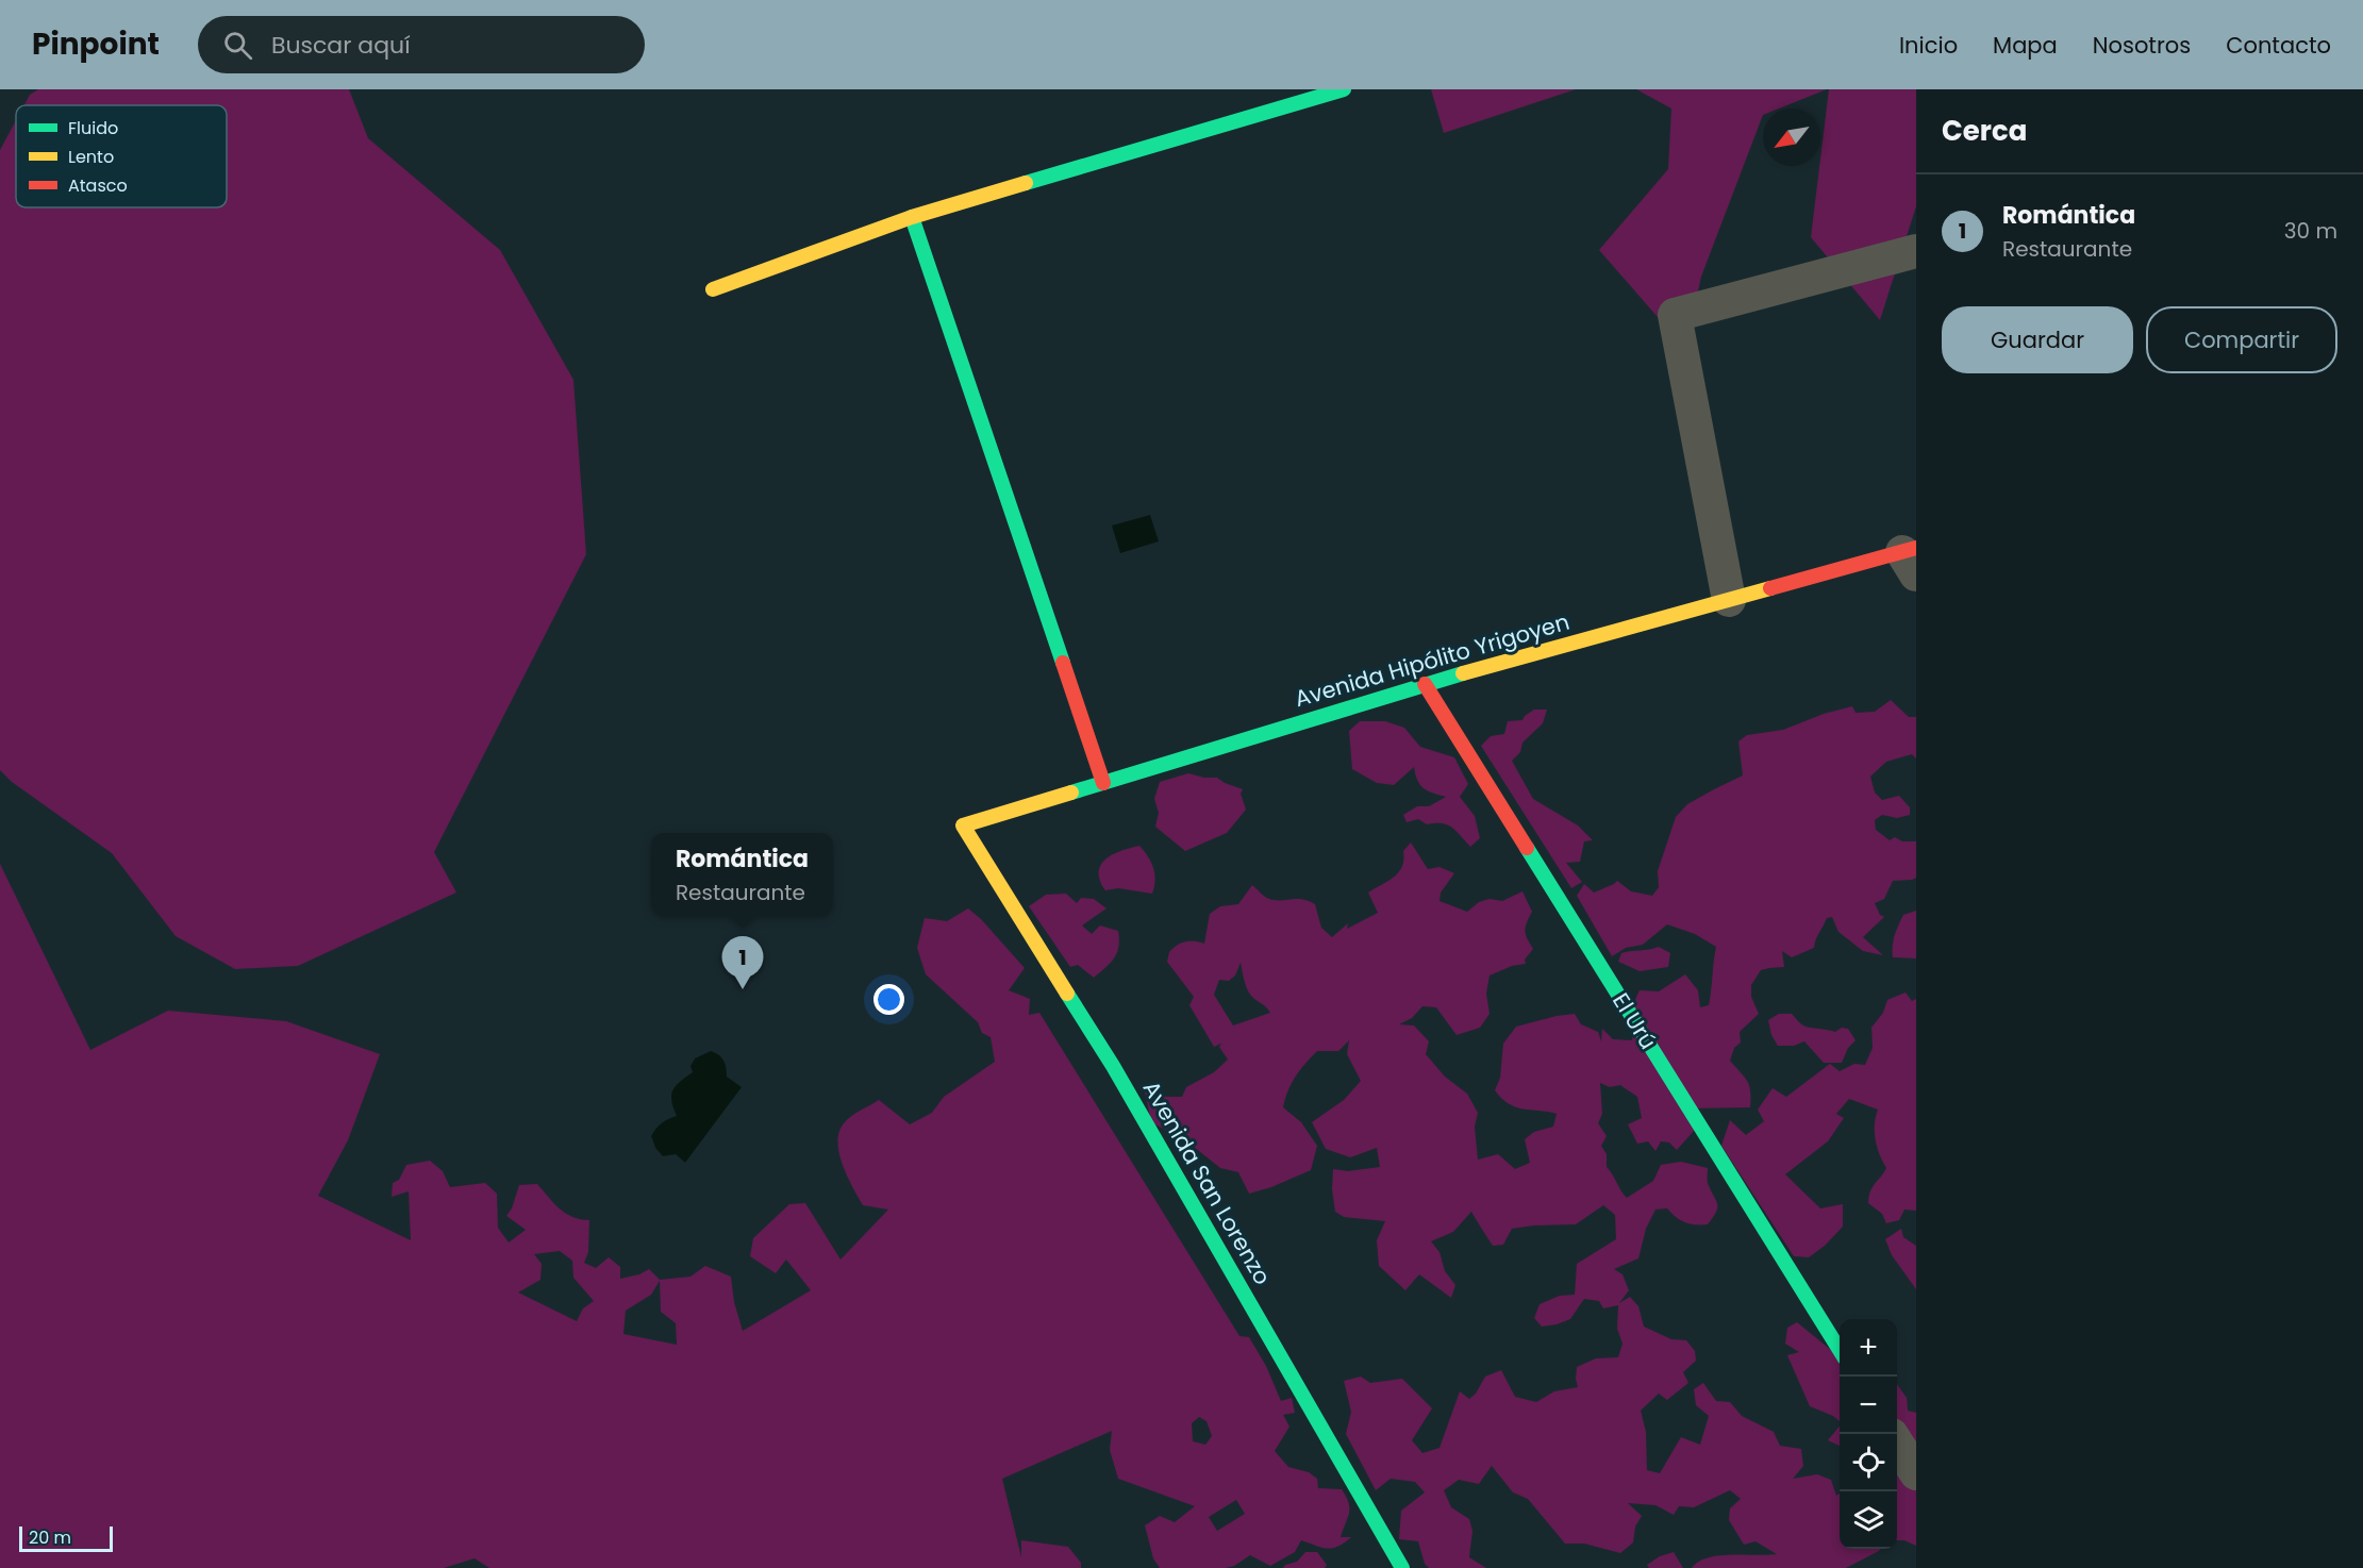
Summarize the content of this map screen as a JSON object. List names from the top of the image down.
{
  "streets": {
    "street": ["Avenida Hipólito Yrigoyen", "El Urú", "Avenida San Lorenzo"]
  },
  "crossings": [
    ["Avenida Hipólito Yrigoyen", "El Urú"],
    ["Avenida Hipólito Yrigoyen", "Avenida San Lorenzo"]
  ],
  "legend": ["Fluido", "Lento", "Atasco"],
  "scale_bar": "20 m",
  "north": "bottom left",
  "page": {
    "header": "Pinpoint",
    "search": "Buscar aquí",
    "nav": [
      "Inicio",
      "Mapa",
      "Nosotros",
      "Contacto"
    ],
    "heading": "Cerca",
    "list": [
      {
        "mark": "1",
        "name": "Romántica",
        "note": "Restaurante",
        "value": "30 m"
      }
    ],
    "buttons": ["Guardar", "Compartir"],
    "popup": ["Romántica", "Restaurante"],
    "pins": "1",
    "map_buttons": ["+", "−"],
    "scale": "20 m"
  }
}
